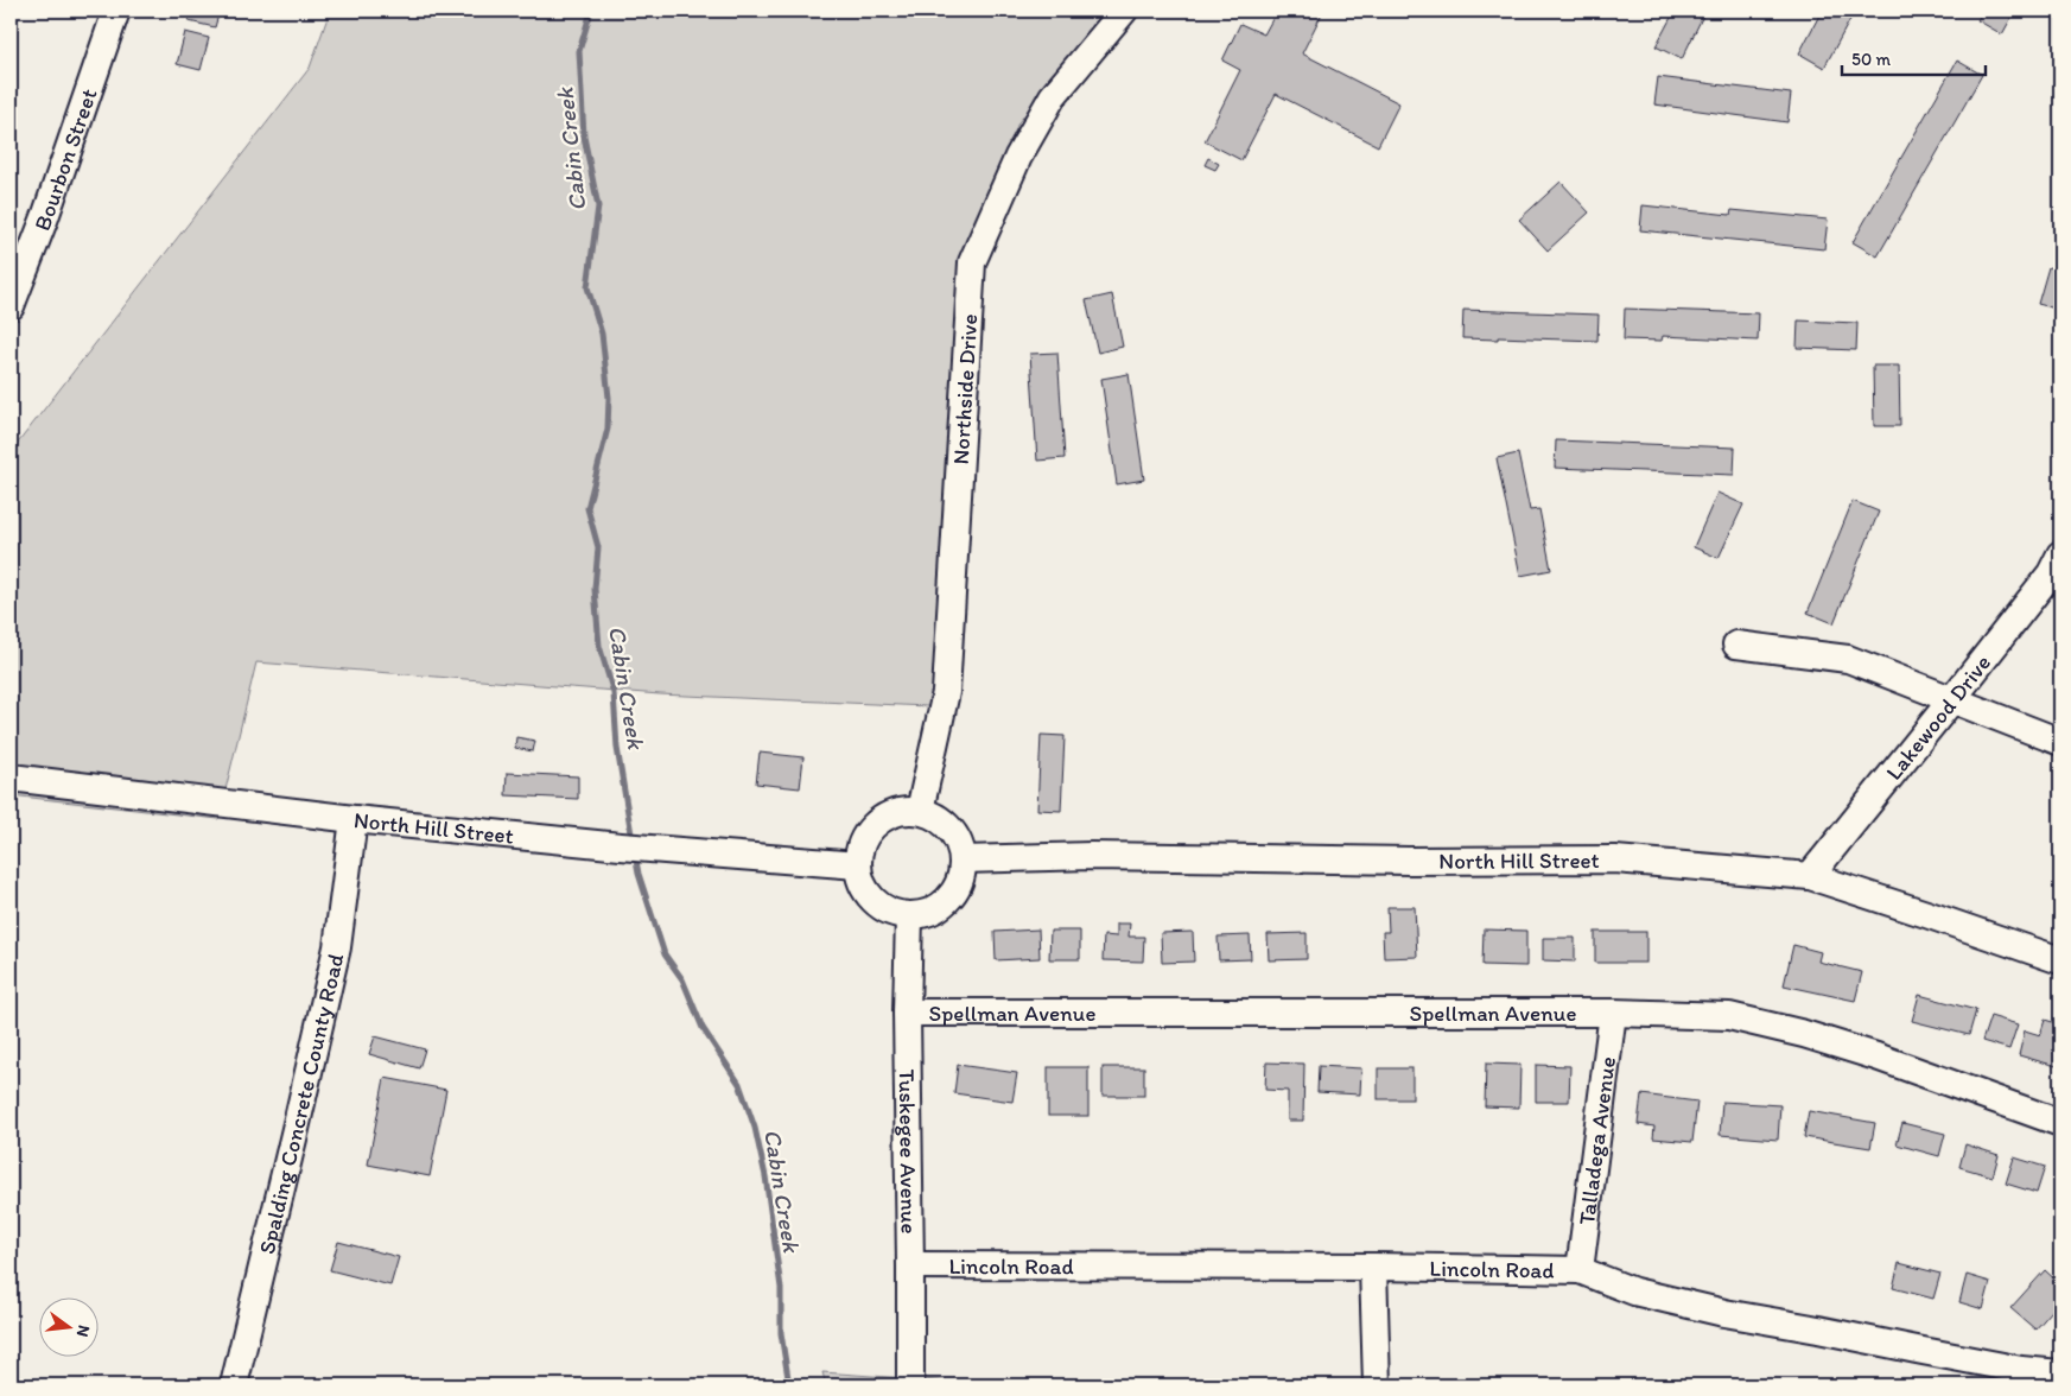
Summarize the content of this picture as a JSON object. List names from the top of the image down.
{
  "streets": {
    "street": [
      "Bourbon Street",
      "Northside Drive",
      "Lakewood Drive",
      "North Hill Street",
      "Spellman Avenue",
      "Spalding Concrete County Road",
      "Talladega Avenue",
      "Tuskegee Avenue",
      "Lincoln Road"
    ]
  },
  "crossings": [
    ["Northside Drive", "North Hill Street"],
    ["Northside Drive", "Tuskegee Avenue"],
    ["Lakewood Drive", "North Hill Street"],
    ["North Hill Street", "Spalding Concrete County Road"],
    ["North Hill Street", "Tuskegee Avenue"],
    ["Spellman Avenue", "Talladega Avenue"],
    ["Spellman Avenue", "Tuskegee Avenue"],
    ["Talladega Avenue", "Lincoln Road"],
    ["Tuskegee Avenue", "Lincoln Road"]
  ],
  "water": ["Cabin Creek"],
  "scale_bar": "50 m",
  "north": "right"
}
